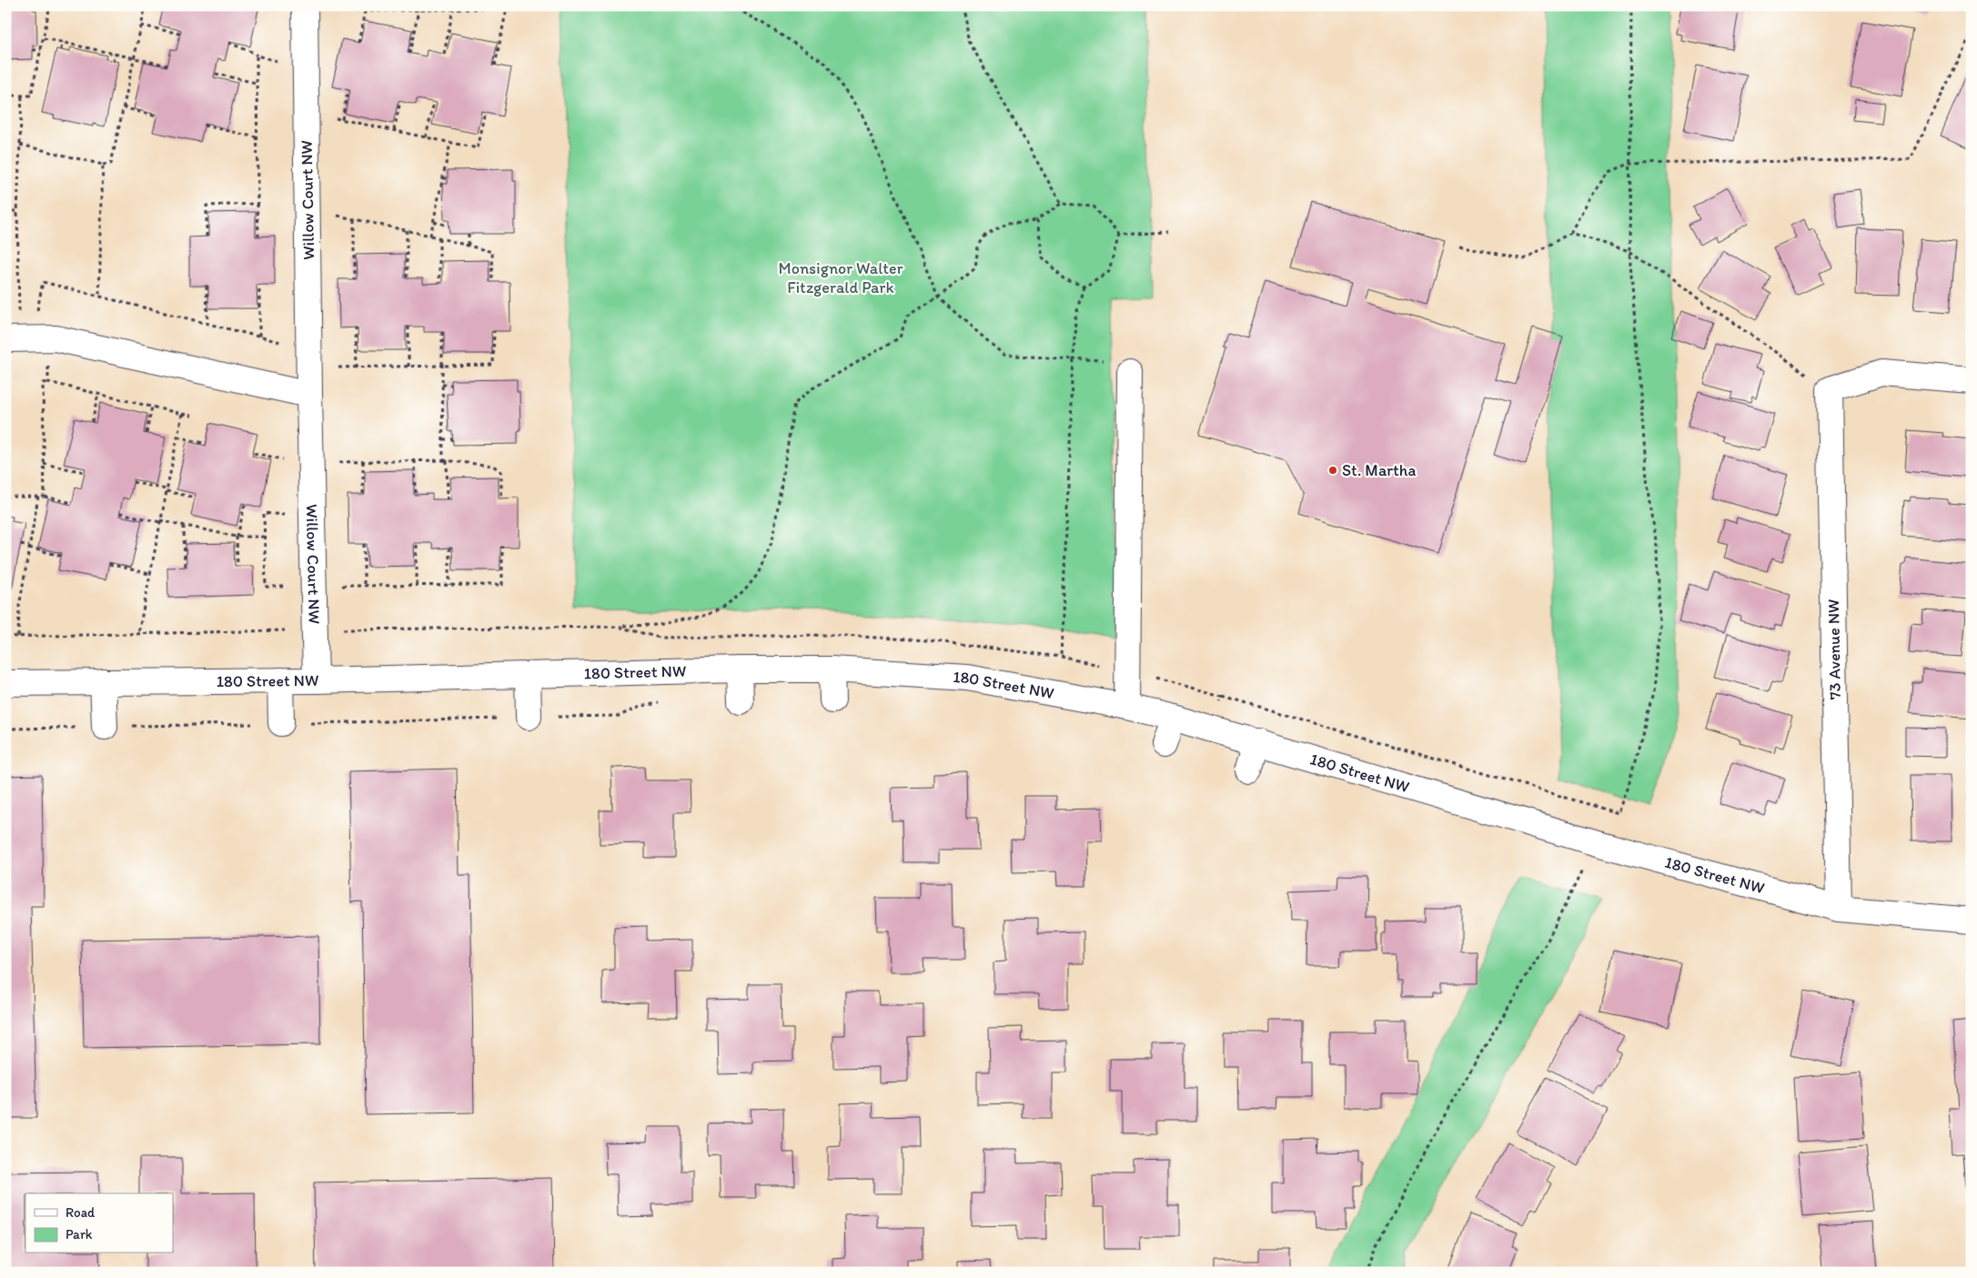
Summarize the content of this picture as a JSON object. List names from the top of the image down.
{
  "streets": {
    "street": ["Willow Court NW", "73 Avenue NW", "180 Street NW"]
  },
  "crossings": [
    ["Willow Court NW", "180 Street NW"],
    ["73 Avenue NW", "180 Street NW"]
  ],
  "parks": ["Monsignor Walter Fitzgerald Park"],
  "places": ["St. Martha"],
  "legend": ["Road", "Park"]
}
